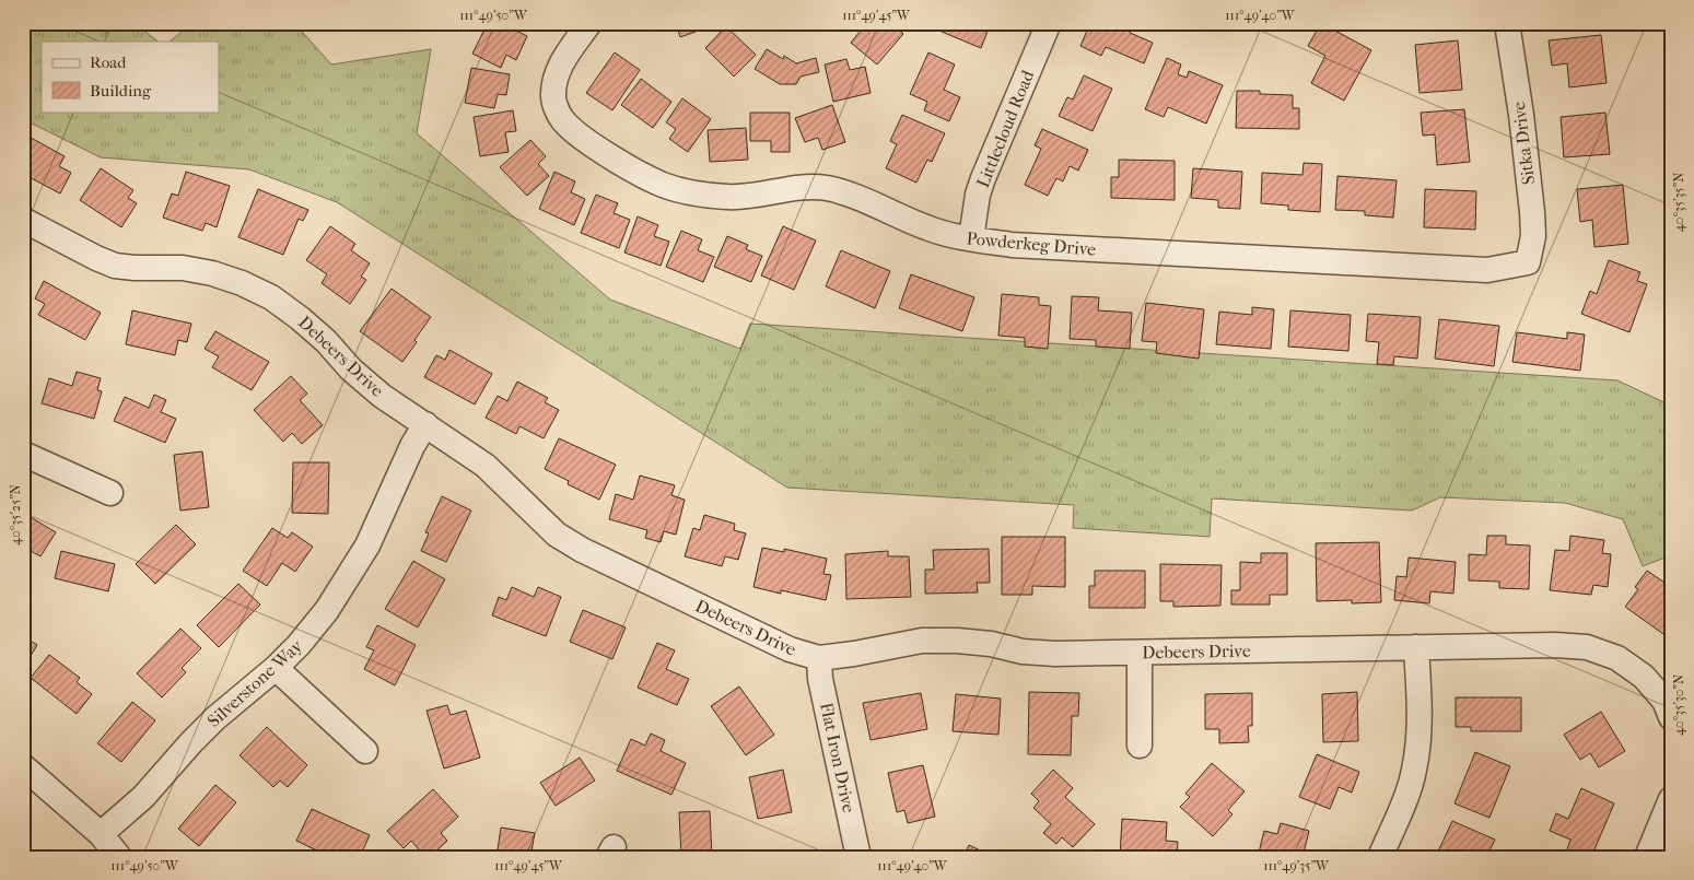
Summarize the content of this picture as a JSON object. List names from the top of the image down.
{
  "streets": {
    "street": [
      "Littlecloud Road",
      "Sitka Drive",
      "Powderkeg Drive",
      "Debeers Drive",
      "Silverstone Way",
      "Flat Iron Drive"
    ]
  },
  "crossings": [
    ["Littlecloud Road", "Powderkeg Drive"],
    ["Sitka Drive", "Powderkeg Drive"],
    ["Debeers Drive", "Silverstone Way"],
    ["Debeers Drive", "Flat Iron Drive"]
  ],
  "legend": ["Road", "Building"],
  "coordinates": [
    "111°49'50\"W",
    "111°49'45\"W",
    "111°49'40\"W",
    "40°35'35\"N",
    "40°35'25\"N",
    "40°35'30\"N",
    "111°49'35\"W"
  ]
}
